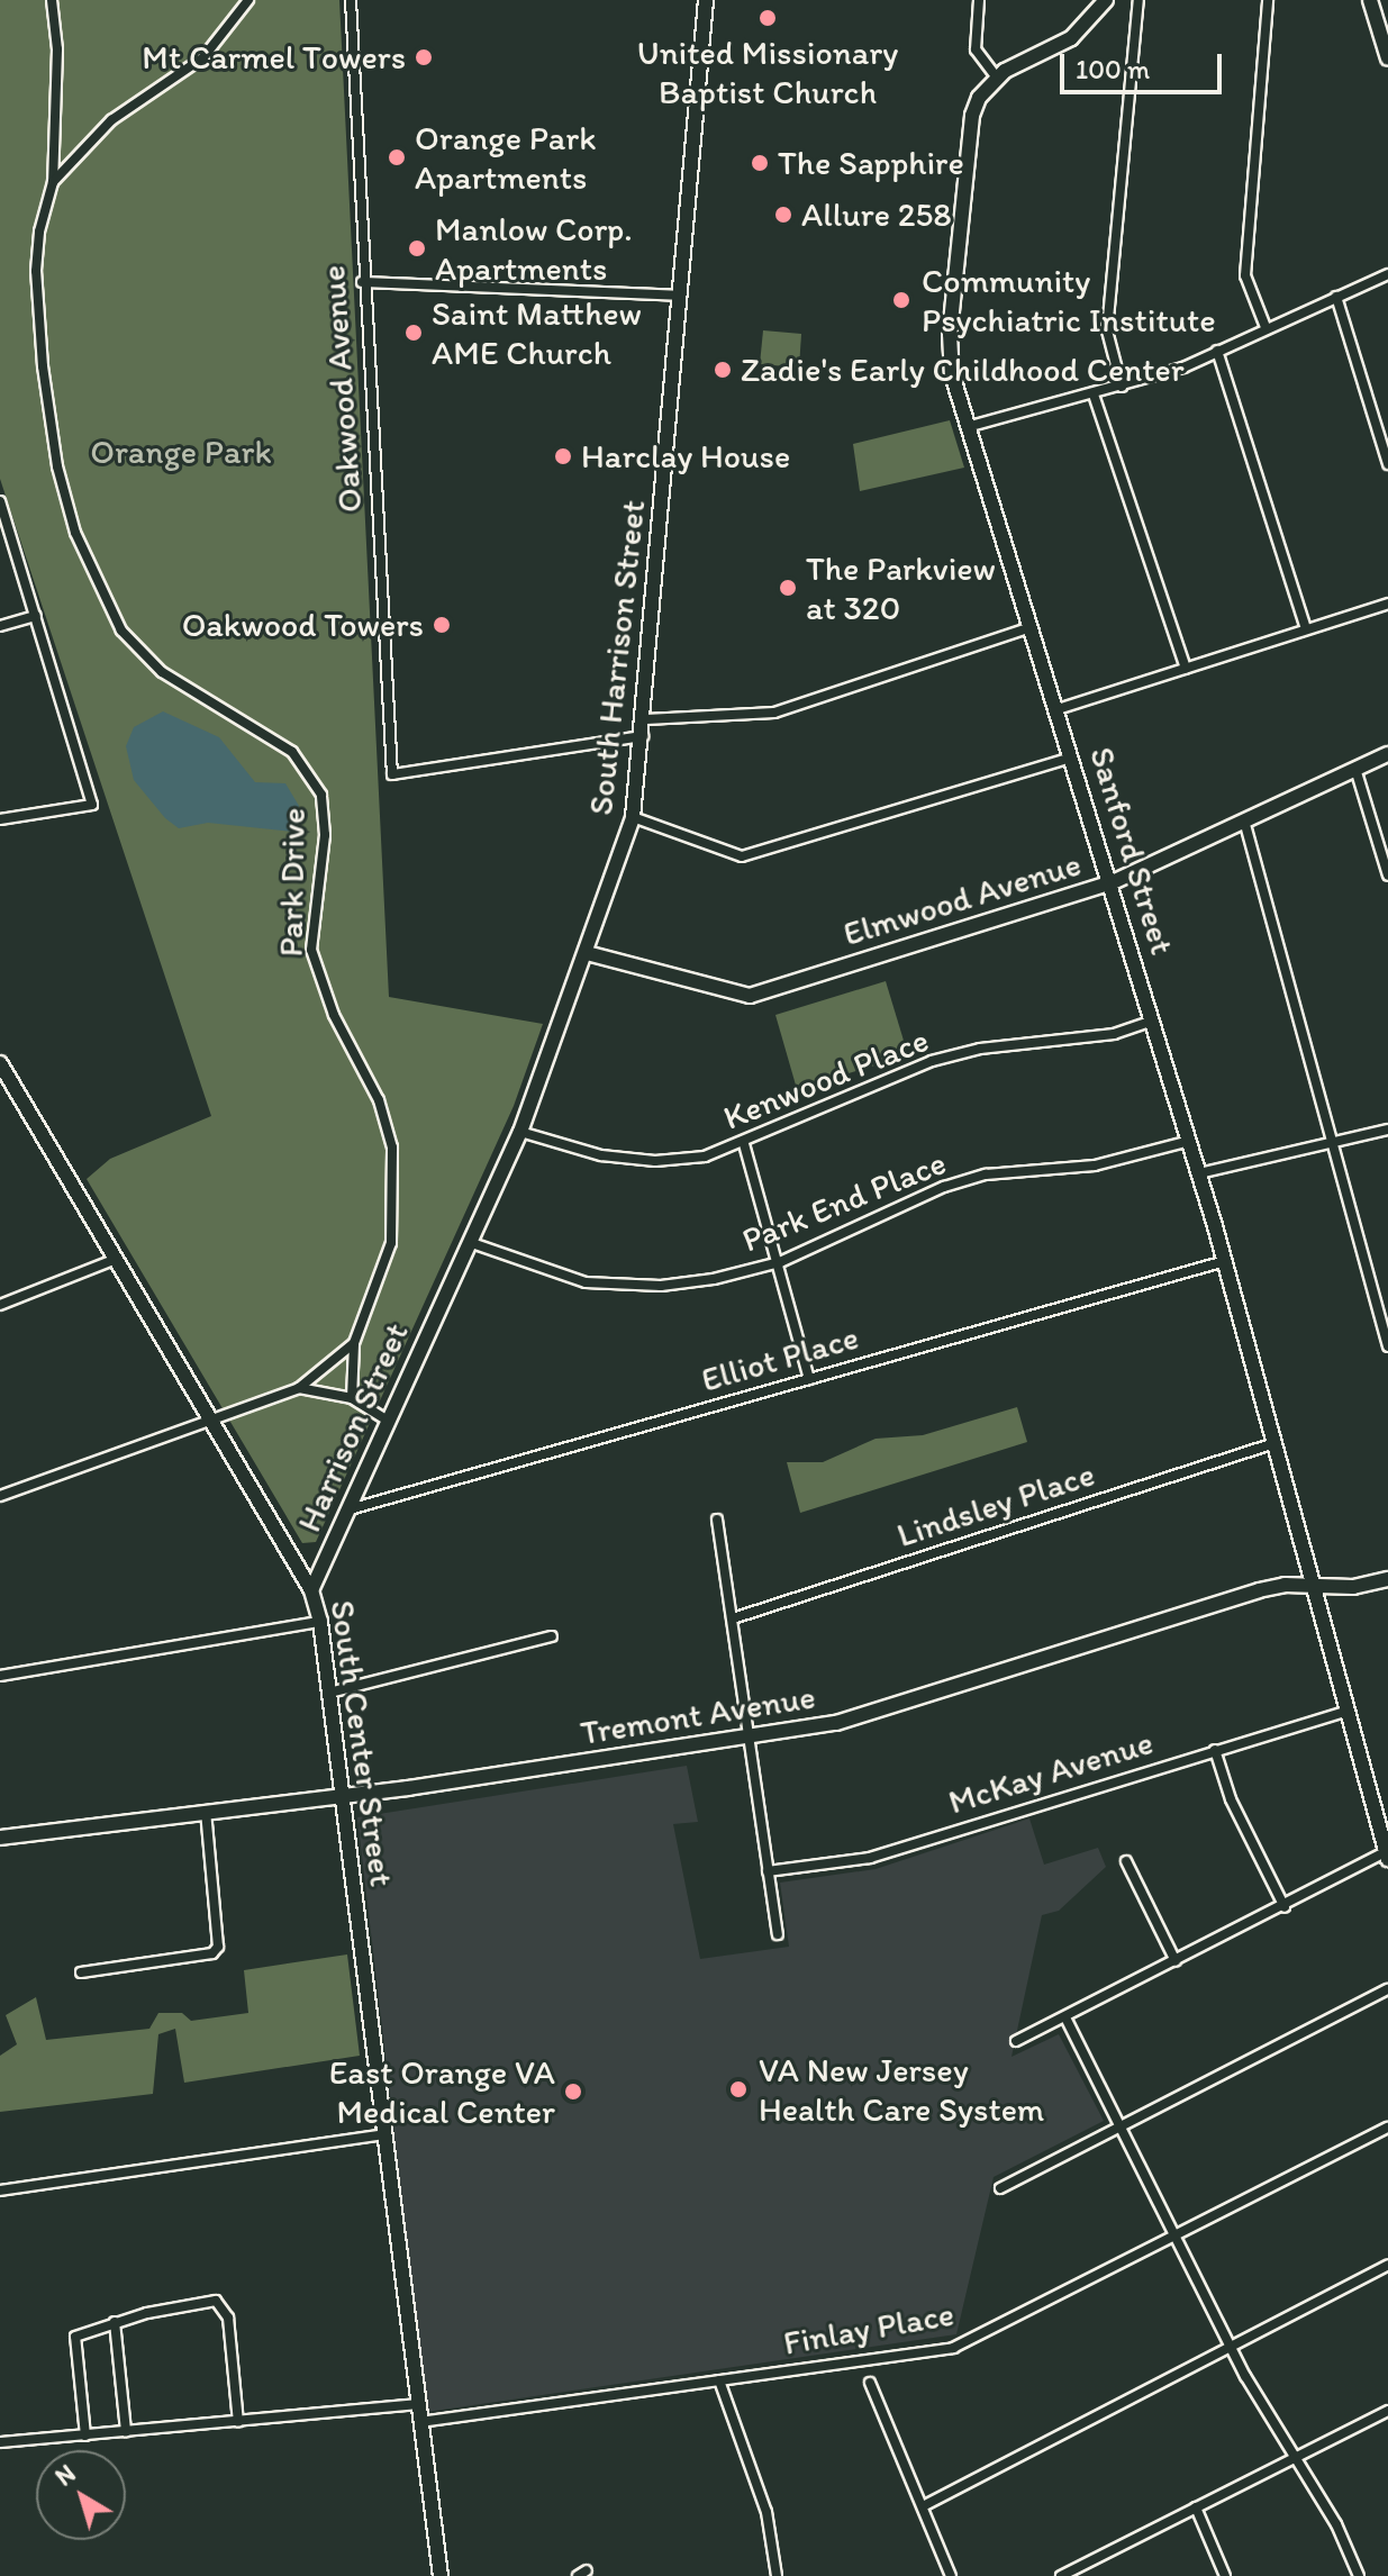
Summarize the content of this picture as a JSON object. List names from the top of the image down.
{
  "streets": {
    "main road": [
      "South Harrison Street",
      "Sanford Street",
      "Elmwood Avenue",
      "Harrison Street",
      "Tremont Avenue",
      "South Center Street"
    ],
    "street": [
      "Oakwood Avenue",
      "Park Drive",
      "Kenwood Place",
      "Park End Place",
      "Elliot Place",
      "Lindsley Place",
      "McKay Avenue",
      "Finlay Place"
    ]
  },
  "crossings": [
    ["Oakwood Avenue", "South Harrison Street"],
    ["South Harrison Street", "Elmwood Avenue"],
    ["South Harrison Street", "Kenwood Place"],
    ["South Harrison Street", "Park End Place"],
    ["South Harrison Street", "Harrison Street"],
    ["Sanford Street", "Elmwood Avenue"],
    ["Sanford Street", "Kenwood Place"],
    ["Sanford Street", "Park End Place"],
    ["Sanford Street", "Elliot Place"],
    ["Sanford Street", "Lindsley Place"],
    ["Sanford Street", "Tremont Avenue"],
    ["Sanford Street", "McKay Avenue"],
    ["Park Drive", "South Center Street"],
    ["Elliot Place", "Harrison Street"],
    ["Harrison Street", "South Center Street"],
    ["Tremont Avenue", "South Center Street"],
    ["South Center Street", "Finlay Place"]
  ],
  "parks": ["Orange Park"],
  "places": [
    "United Missionary Baptist Church",
    "Mt Carmel Towers",
    "Orange Park Apartments",
    "The Sapphire",
    "Allure 258",
    "Manlow Corp. Apartments",
    "Community Psychiatric Institute",
    "Saint Matthew AME Church",
    "Zadie's Early Childhood Center",
    "Harclay House",
    "The Parkview at 320",
    "Oakwood Towers",
    "VA New Jersey Health Care System",
    "East Orange VA Medical Center"
  ],
  "scale_bar": "100 m",
  "north": "top left"
}
